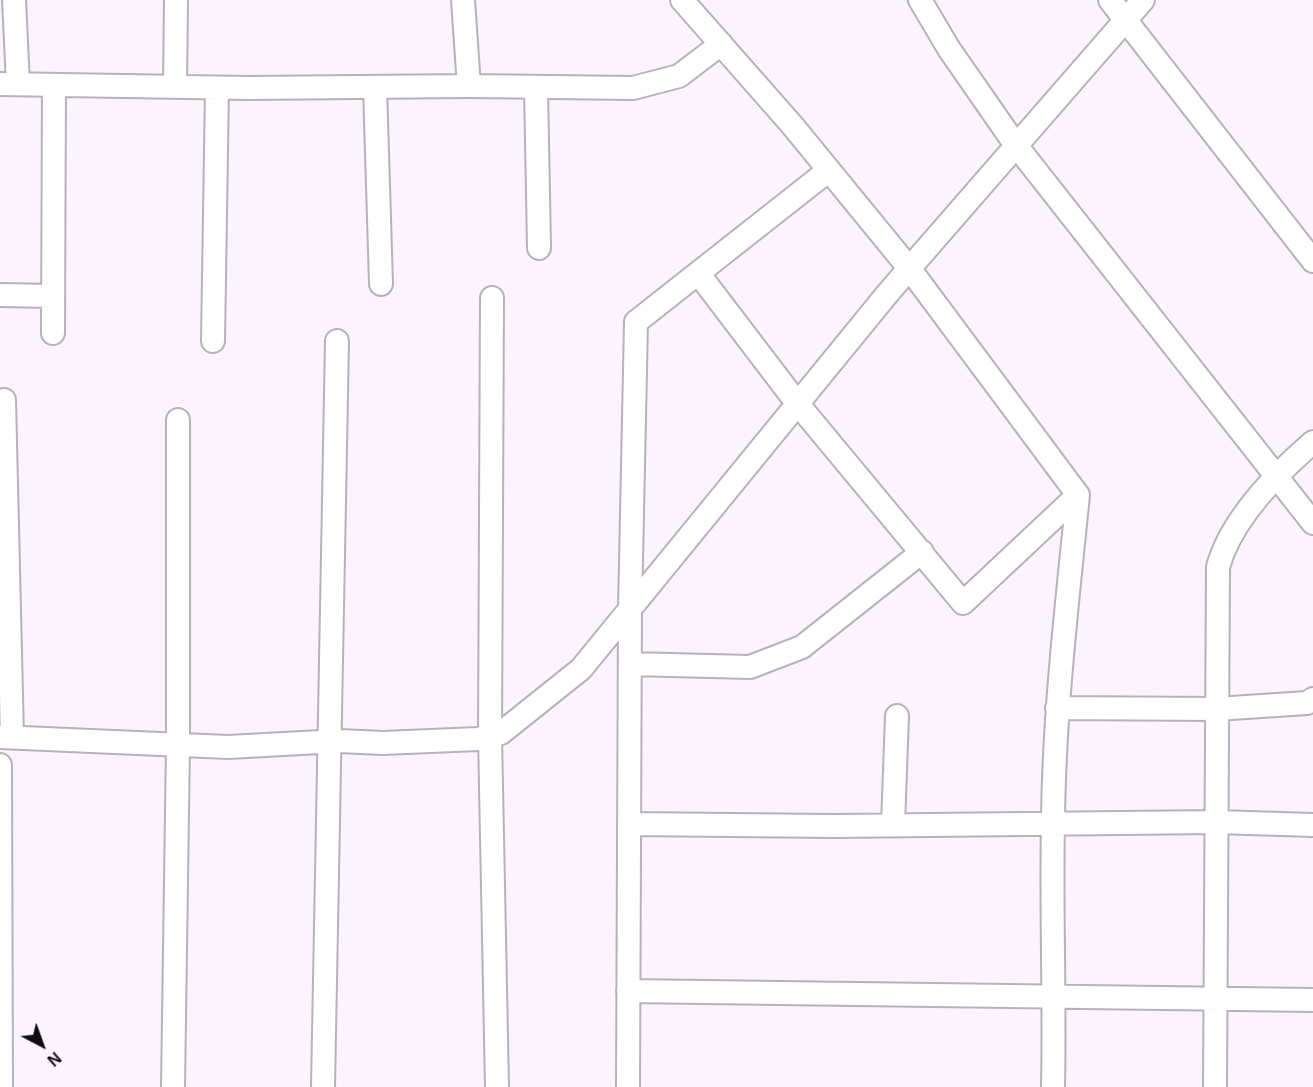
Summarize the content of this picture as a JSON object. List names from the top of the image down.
{
  "north": "bottom right"
}
